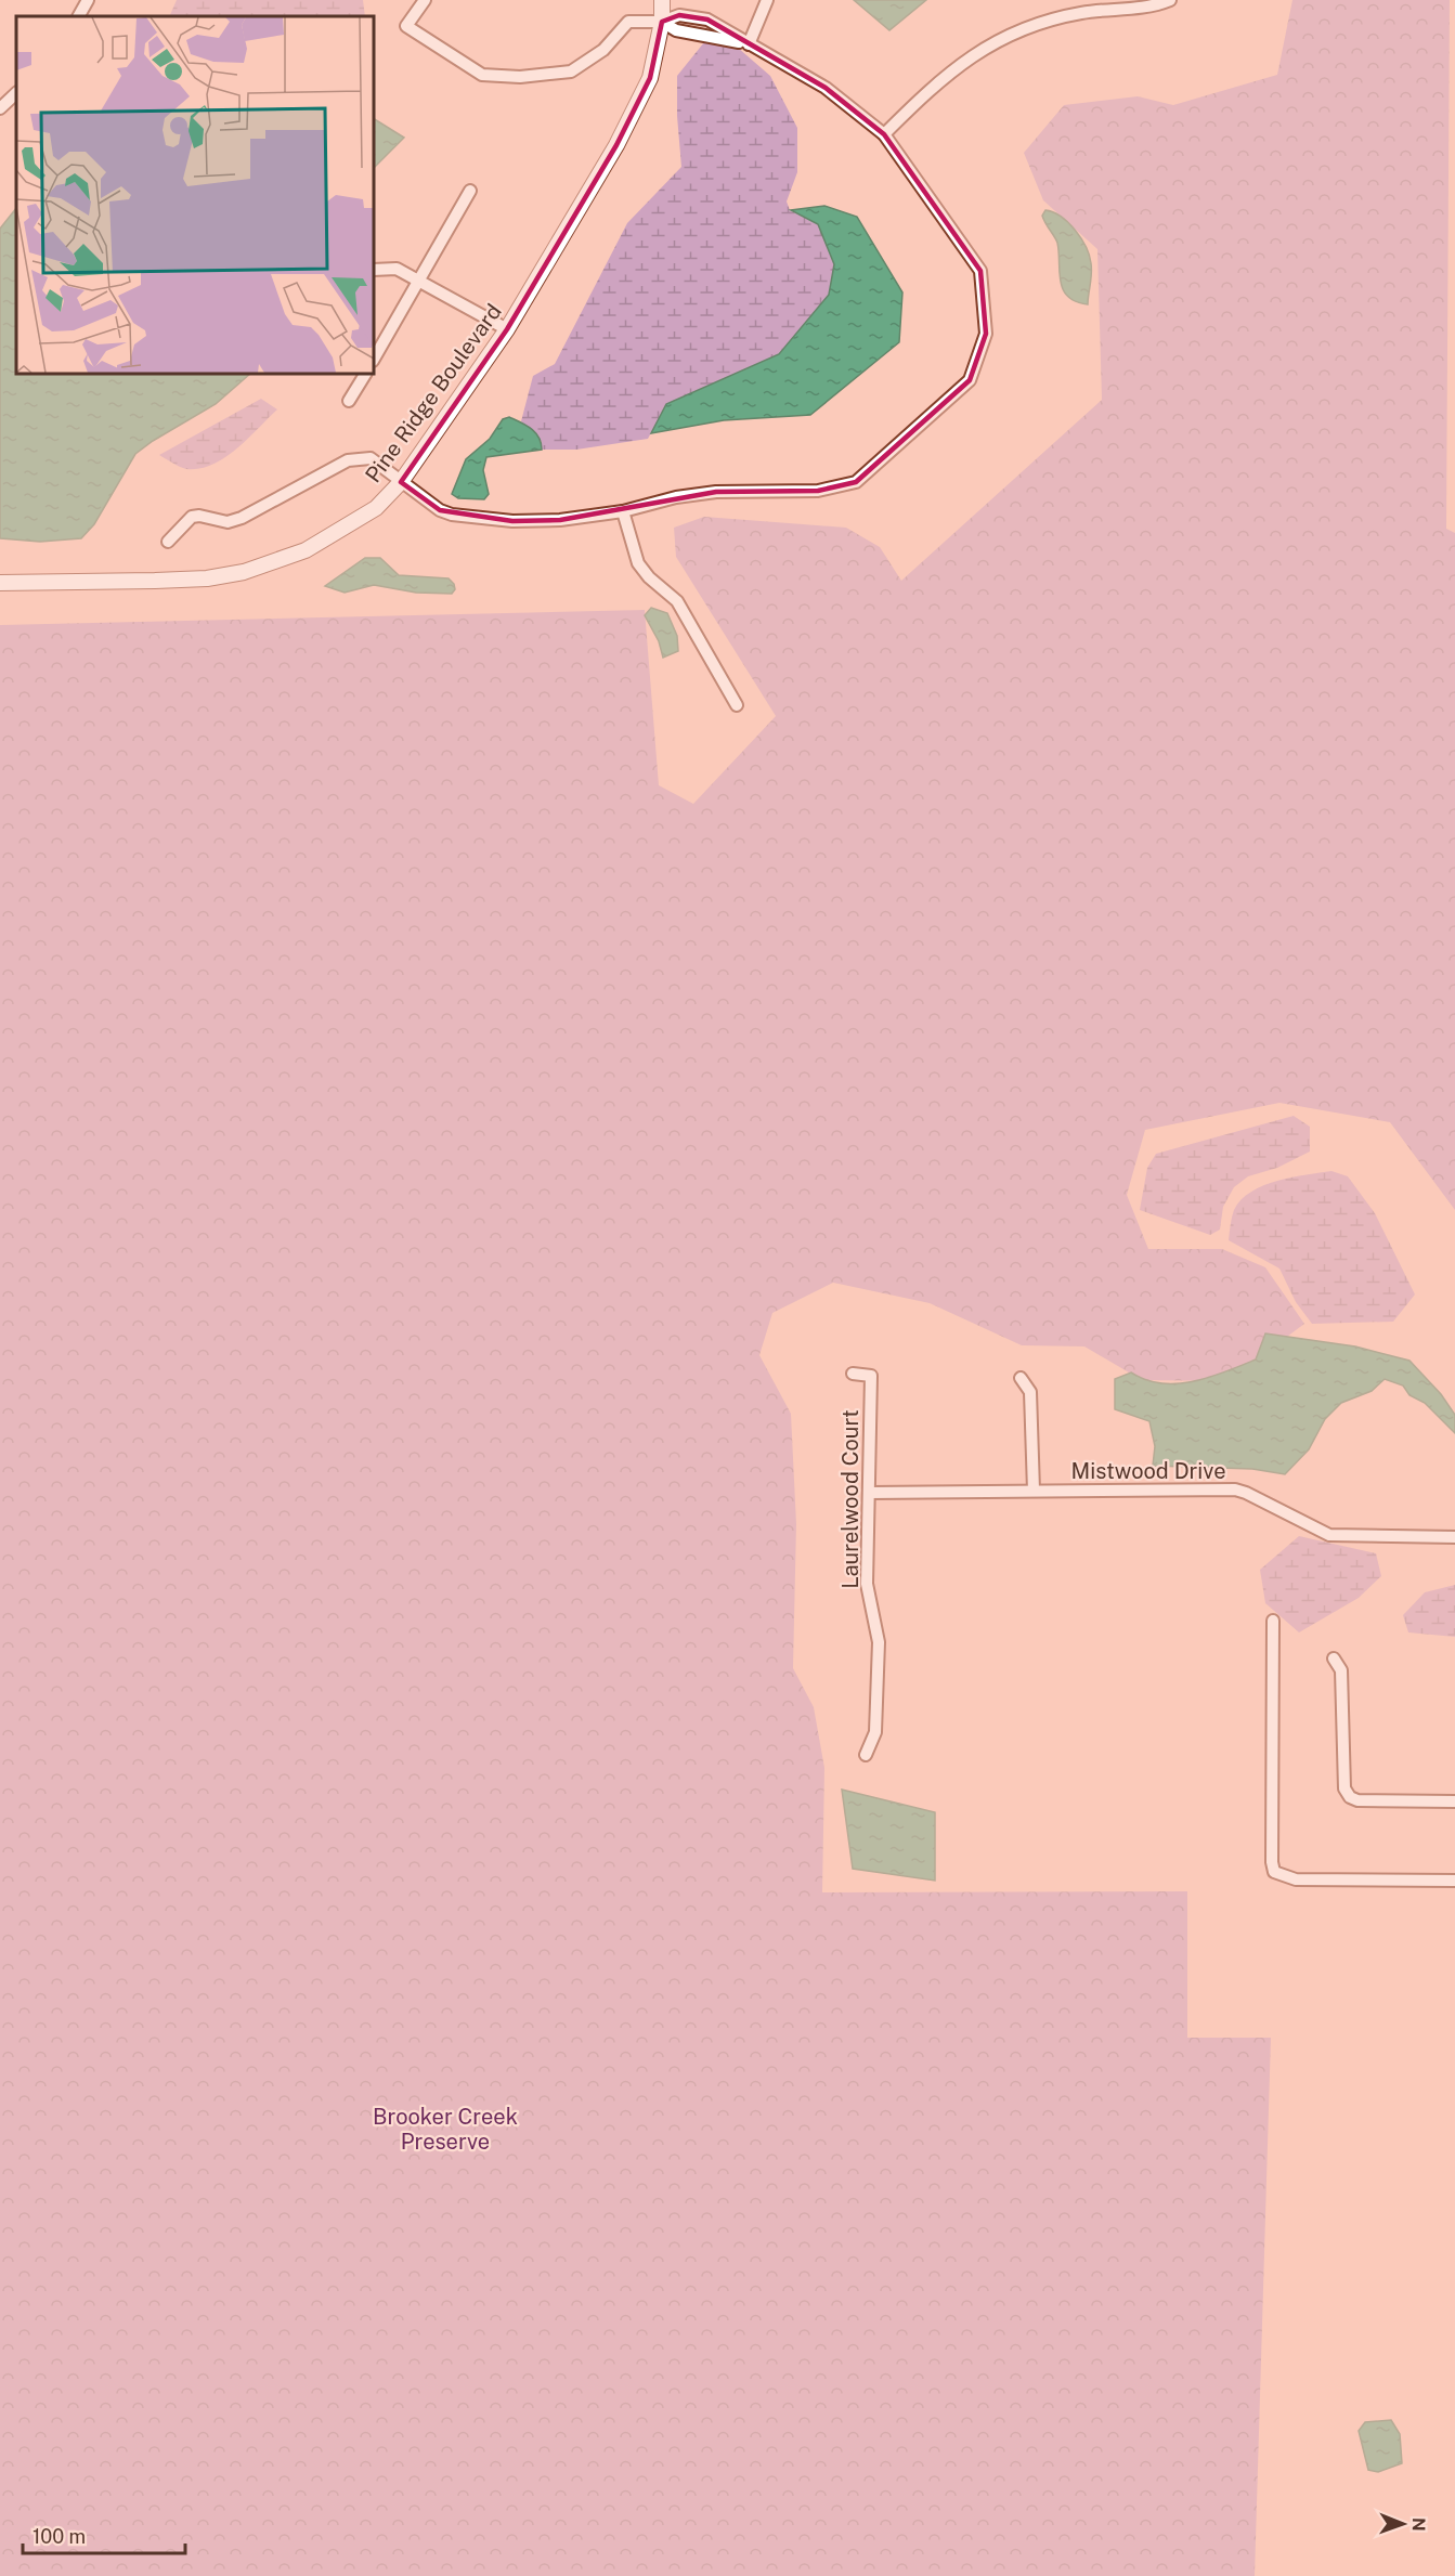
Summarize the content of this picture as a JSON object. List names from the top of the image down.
{
  "streets": {
    "street": ["Pine Ridge Boulevard", "Mistwood Drive", "Laurelwood Court"]
  },
  "crossings": [
    ["Mistwood Drive", "Laurelwood Court"]
  ],
  "parks": ["Brooker Creek Preserve"],
  "scale_bar": "100 m",
  "north": "right"
}
